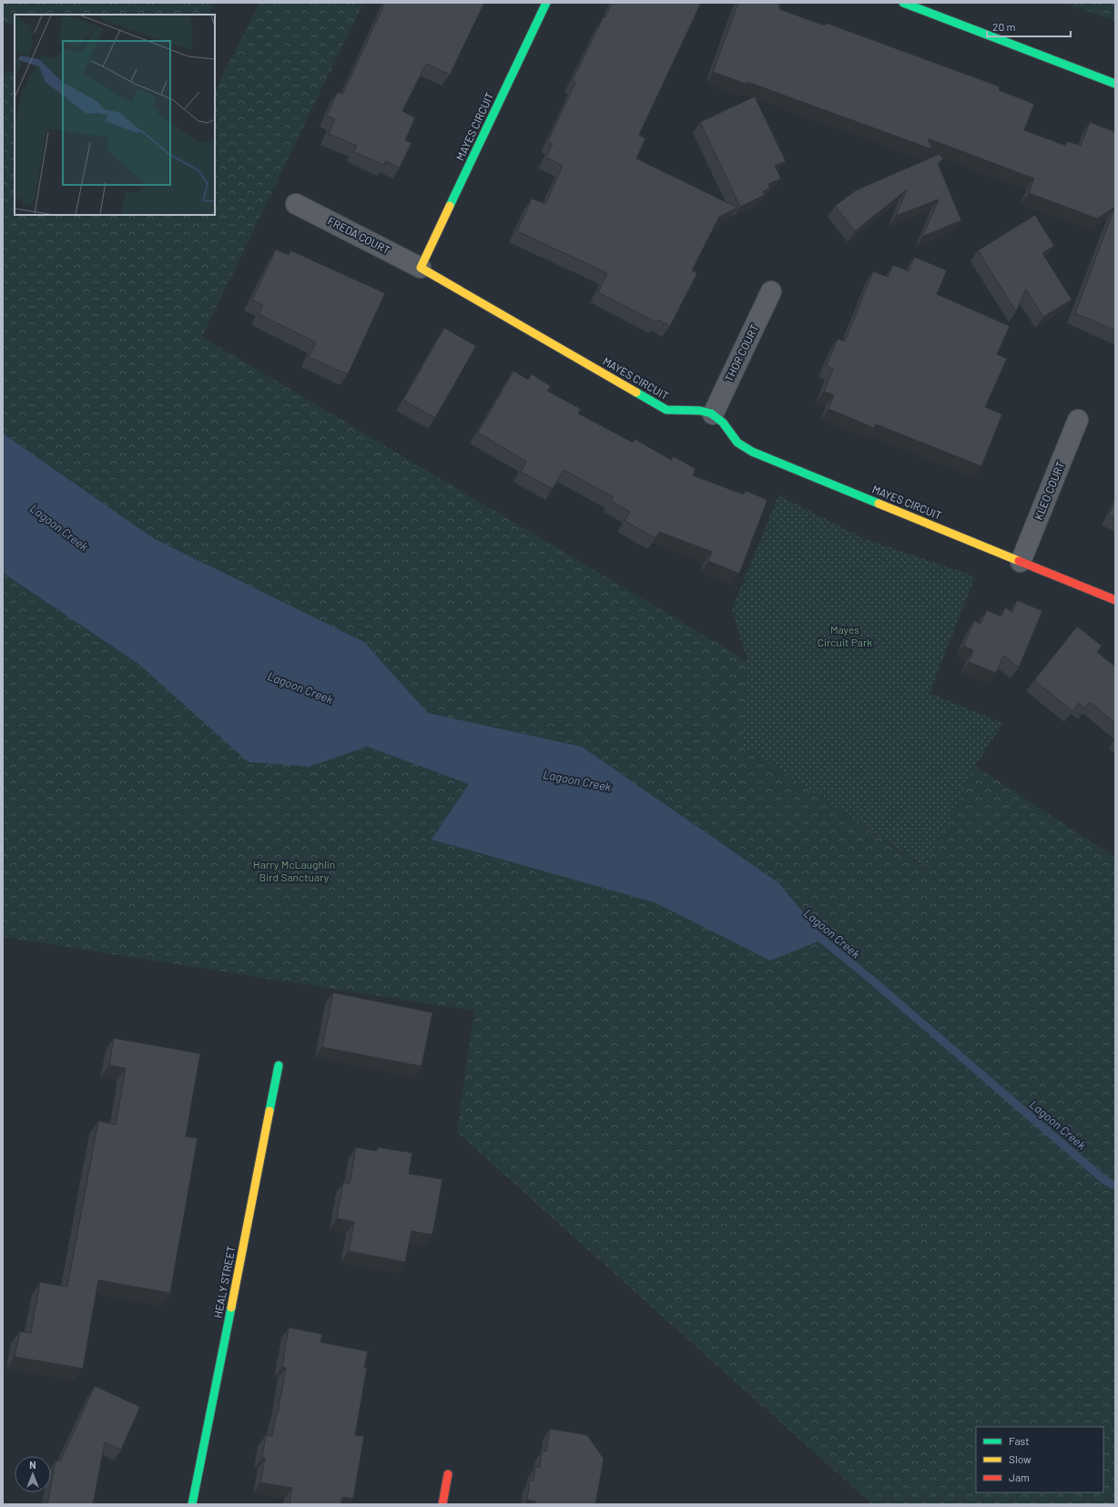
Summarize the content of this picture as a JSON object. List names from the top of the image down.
{
  "streets": {
    "street": [
      "MAYES CIRCUIT",
      "FREDA COURT",
      "THOR COURT",
      "KLEO COURT",
      "HEALY STREET"
    ]
  },
  "crossings": [
    ["MAYES CIRCUIT", "FREDA COURT"],
    ["MAYES CIRCUIT", "THOR COURT"],
    ["MAYES CIRCUIT", "KLEO COURT"]
  ],
  "water": ["Lagoon Creek"],
  "parks": ["Mayes Circuit Park", "Harry McLaughlin Bird Sanctuary"],
  "legend": ["Fast", "Slow", "Jam"],
  "scale_bar": "20 m",
  "north": "top"
}
